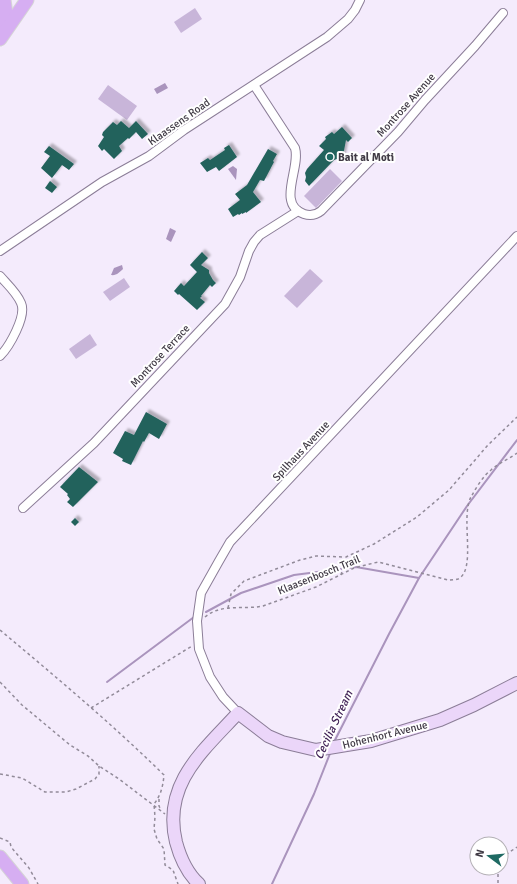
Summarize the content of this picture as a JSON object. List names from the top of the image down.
{
  "streets": {
    "street": [
      "Montrose Avenue",
      "Klaassens Road",
      "Montrose Terrace",
      "Spilhaus Avenue",
      "Hohenhort Avenue"
    ],
    "path": ["Klaasenbosch Trail"]
  },
  "crossings": [
    ["Montrose Avenue", "Montrose Terrace"],
    ["Spilhaus Avenue", "Hohenhort Avenue"]
  ],
  "water": ["Cecilia Stream"],
  "places": ["Bait al Moti"],
  "north": "left"
}
